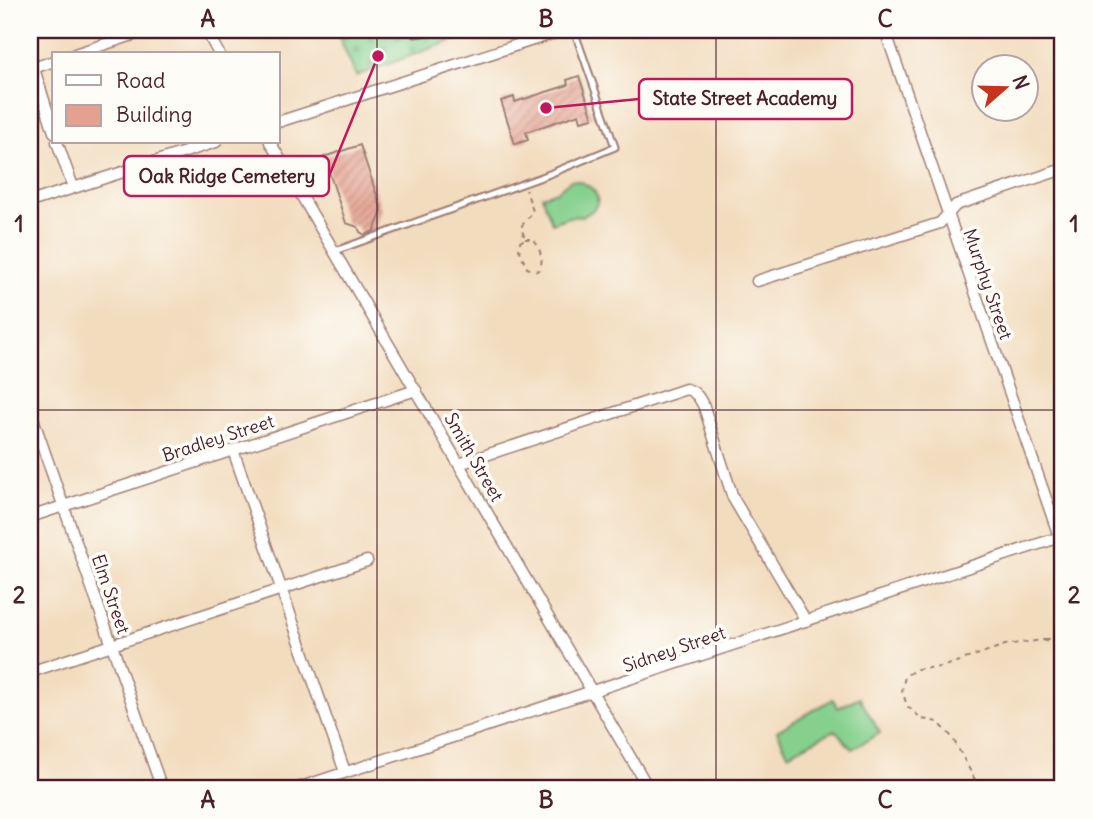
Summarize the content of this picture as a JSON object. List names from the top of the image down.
{
  "streets": {
    "street": [
      "Murphy Street",
      "Bradley Street",
      "Smith Street",
      "Elm Street",
      "Sidney Street"
    ]
  },
  "crossings": [
    ["Murphy Street", "Sidney Street"],
    ["Bradley Street", "Smith Street"],
    ["Bradley Street", "Elm Street"],
    ["Smith Street", "Sidney Street"]
  ],
  "places": ["Oak Ridge Cemetery", "State Street Academy"],
  "legend": ["Road", "Building"],
  "north": "right",
  "grid": {
    "columns": ["A", "B", "C"],
    "rows": ["1", "2"]
  }
}
